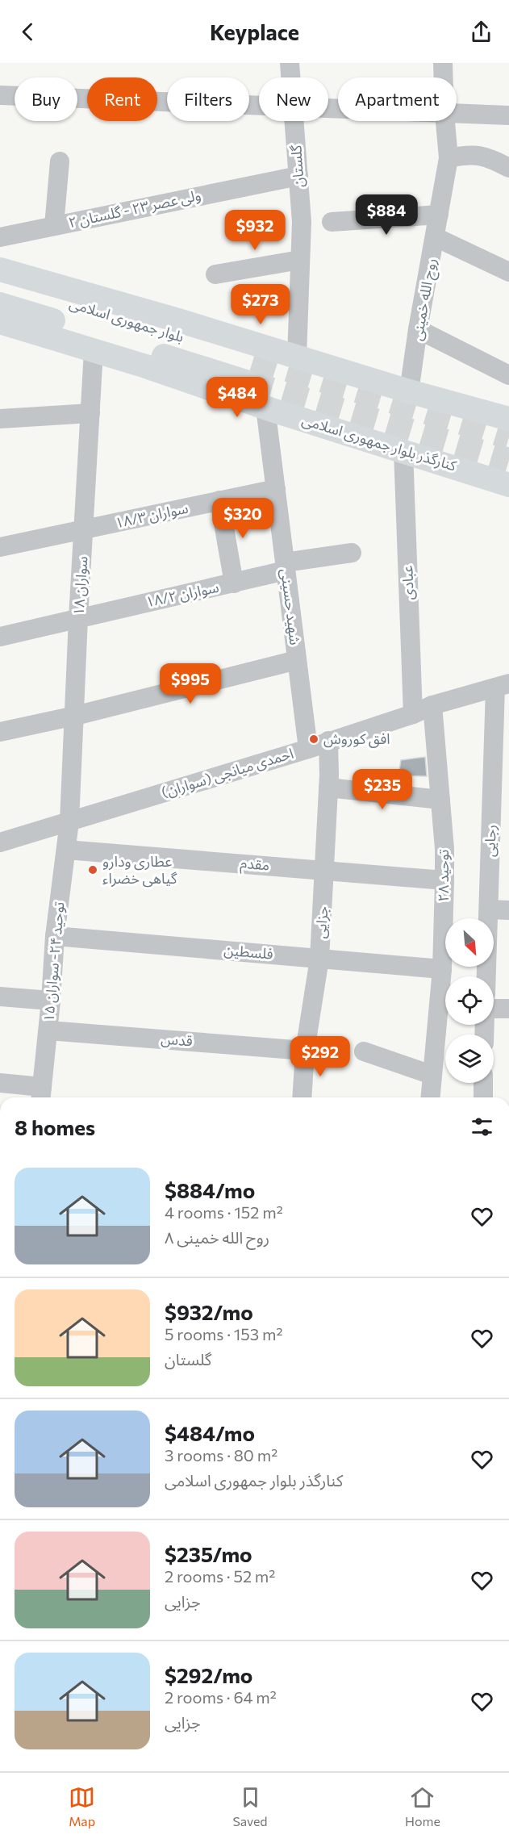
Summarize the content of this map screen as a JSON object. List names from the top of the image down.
{
  "streets": {
    "main road": ["بلوار جمهوری اسلامی", "کنارگذر بلوار جمهوری اسلامی"],
    "street": [
      "گلستان",
      "ولی عصر ۲۳ - گلستان ۲",
      "روح الله خمینی",
      "سواران ۱۸/۳",
      "عبادی",
      "سواران ۱۸",
      "سواران ۱۸/۲",
      "شهید حسینی",
      "احمدی میانجی (سواران)",
      "رجایی",
      "مقدم",
      "توحید ۲۸",
      "جزایی",
      "فلسطین",
      "توحید ۲۴- سواران ۱۵",
      "قدس"
    ]
  },
  "crossings": [
    ["گلستان", "ولی عصر ۲۳ - گلستان ۲"],
    ["کنارگذر بلوار جمهوری اسلامی", "عبادی"],
    ["کنارگذر بلوار جمهوری اسلامی", "سواران ۱۸"],
    ["کنارگذر بلوار جمهوری اسلامی", "شهید حسینی"],
    ["سواران ۱۸/۳", "سواران ۱۸"],
    ["سواران ۱۸/۳", "شهید حسینی"],
    ["عبادی", "احمدی میانجی (سواران)"],
    ["سواران ۱۸", "سواران ۱۸/۲"],
    ["سواران ۱۸", "احمدی میانجی (سواران)"],
    ["سواران ۱۸", "توحید ۲۴- سواران ۱۵"],
    ["سواران ۱۸/۲", "شهید حسینی"],
    ["شهید حسینی", "احمدی میانجی (سواران)"],
    ["احمدی میانجی (سواران)", "رجایی"],
    ["احمدی میانجی (سواران)", "توحید ۲۸"],
    ["احمدی میانجی (سواران)", "جزایی"],
    ["احمدی میانجی (سواران)", "توحید ۲۴- سواران ۱۵"],
    ["مقدم", "توحید ۲۸"],
    ["مقدم", "جزایی"],
    ["مقدم", "توحید ۲۴- سواران ۱۵"],
    ["توحید ۲۸", "فلسطین"],
    ["جزایی", "فلسطین"],
    ["جزایی", "قدس"],
    ["فلسطین", "توحید ۲۴- سواران ۱۵"],
    ["توحید ۲۴- سواران ۱۵", "قدس"]
  ],
  "places": ["افق کوروش", "عطاری ودارو گیاهی خضراء"],
  "north": "bottom right",
  "page": {
    "header": "Keyplace",
    "chip": [
      "Buy",
      "Rent",
      "Filters",
      "New",
      "Apartment"
    ],
    "price": [
      "$884",
      "$932",
      "$273",
      "$484",
      "$320",
      "$995",
      "$235",
      "$292"
    ],
    "heading": "8 homes",
    "list": [
      {
        "name": "$884/mo",
        "note": "4 rooms · 152 m² · روح الله خمینی ۸"
      },
      {
        "name": "$932/mo",
        "note": "5 rooms · 153 m² · گلستان"
      },
      {
        "name": "$484/mo",
        "note": "3 rooms · 80 m² · کنارگذر بلوار جمهوری اسلامی"
      },
      {
        "name": "$235/mo",
        "note": "2 rooms · 52 m² · جزایی"
      },
      {
        "name": "$292/mo",
        "note": "2 rooms · 64 m² · جزایی"
      }
    ],
    "tabs": ["Map", "Saved", "Home"]
  }
}
